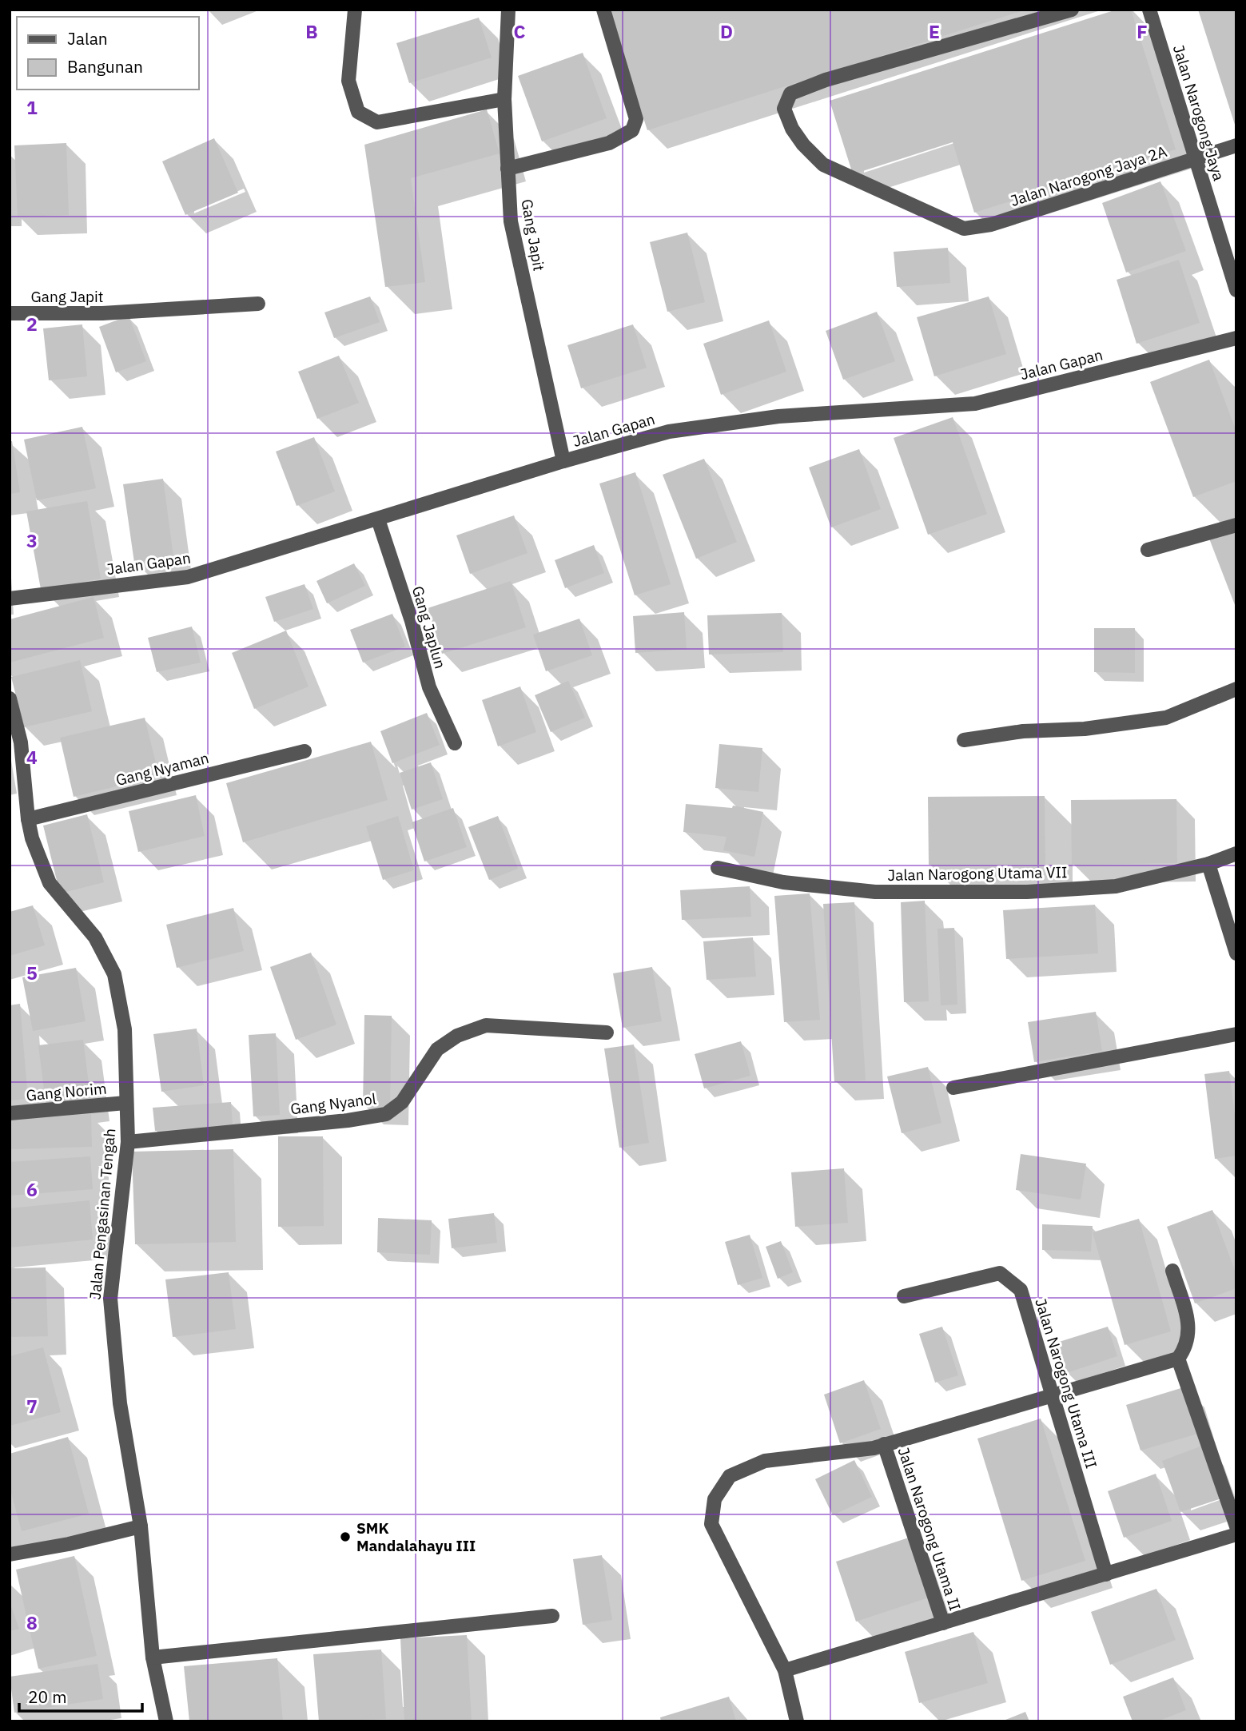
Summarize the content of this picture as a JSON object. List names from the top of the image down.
{
  "streets": {
    "street": [
      "Jalan Narogong Jaya",
      "Jalan Narogong Jaya 2A",
      "Gang Japit",
      "Jalan Gapan",
      "Gang Japlun",
      "Gang Nyaman",
      "Jalan Narogong Utama VII",
      "Gang Norim",
      "Gang Nyanol",
      "Jalan Pengasinan Tengah",
      "Jalan Narogong Utama III",
      "Jalan Narogong Utama II"
    ]
  },
  "crossings": [
    ["Jalan Narogong Jaya", "Jalan Narogong Jaya 2A"],
    ["Gang Japit", "Jalan Gapan"],
    ["Jalan Gapan", "Gang Japlun"],
    ["Gang Nyaman", "Jalan Pengasinan Tengah"],
    ["Gang Norim", "Jalan Pengasinan Tengah"],
    ["Gang Nyanol", "Jalan Pengasinan Tengah"]
  ],
  "places": ["SMK Mandalahayu III"],
  "legend": ["Jalan", "Bangunan"],
  "scale_bar": "20 m",
  "grid": {
    "columns": [
      "B",
      "C",
      "D",
      "E",
      "F"
    ],
    "rows": [
      "1",
      "2",
      "3",
      "4",
      "5",
      "6",
      "7",
      "8"
    ]
  }
}
